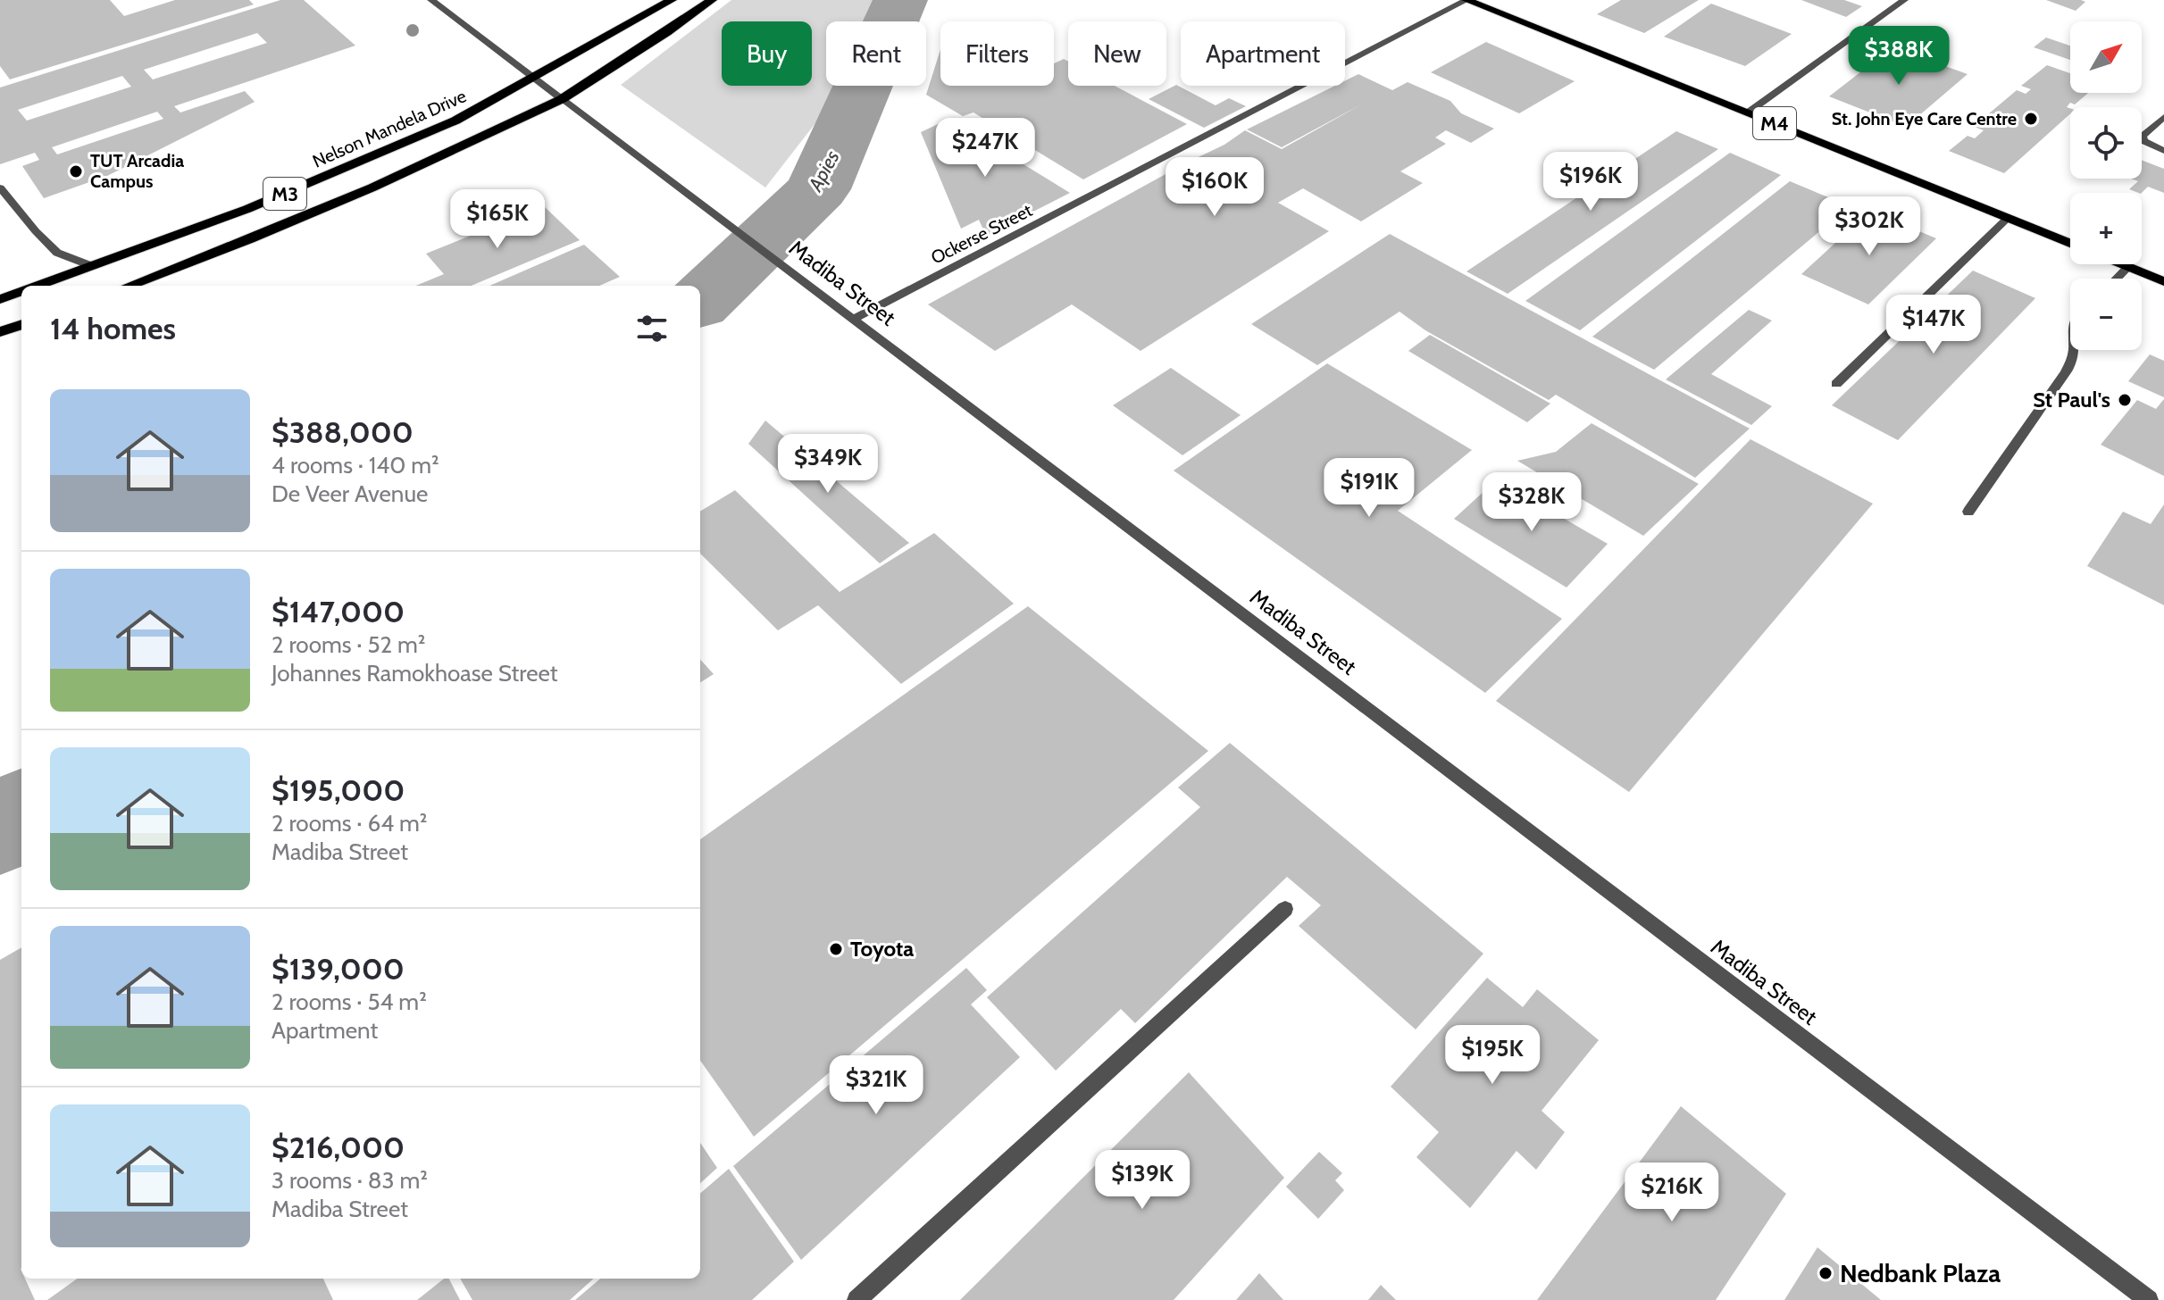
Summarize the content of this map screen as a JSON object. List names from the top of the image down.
{
  "streets": {
    "main road": ["M4", "Nelson Mandela Drive", "M3"],
    "street": ["Ockerse Street", "Madiba Street"]
  },
  "crossings": [
    ["M4", "Ockerse Street"],
    ["Nelson Mandela Drive", "Madiba Street"],
    ["M3", "Madiba Street"],
    ["Ockerse Street", "Madiba Street"]
  ],
  "water": ["Apies"],
  "places": [
    "St. John Eye Care Centre",
    "TUT Arcadia Campus",
    "St Paul's",
    "Toyota",
    "Nedbank Plaza"
  ],
  "north": "top right",
  "page": {
    "map_buttons": ["+", "−"],
    "chip": [
      "Buy",
      "Rent",
      "Filters",
      "New",
      "Apartment"
    ],
    "price": [
      "$388K",
      "$247K",
      "$196K",
      "$160K",
      "$165K",
      "$302K",
      "$147K",
      "$349K",
      "$191K",
      "$328K",
      "$195K",
      "$321K",
      "$139K",
      "$216K"
    ],
    "heading": "14 homes",
    "list": [
      {
        "name": "$388,000",
        "note": "4 rooms · 140 m² · De Veer Avenue"
      },
      {
        "name": "$147,000",
        "note": "2 rooms · 52 m² · Johannes Ramokhoase Street"
      },
      {
        "name": "$195,000",
        "note": "2 rooms · 64 m² · Madiba Street"
      },
      {
        "name": "$139,000",
        "note": "2 rooms · 54 m² · Apartment"
      },
      {
        "name": "$216,000",
        "note": "3 rooms · 83 m² · Madiba Street"
      }
    ]
  }
}
